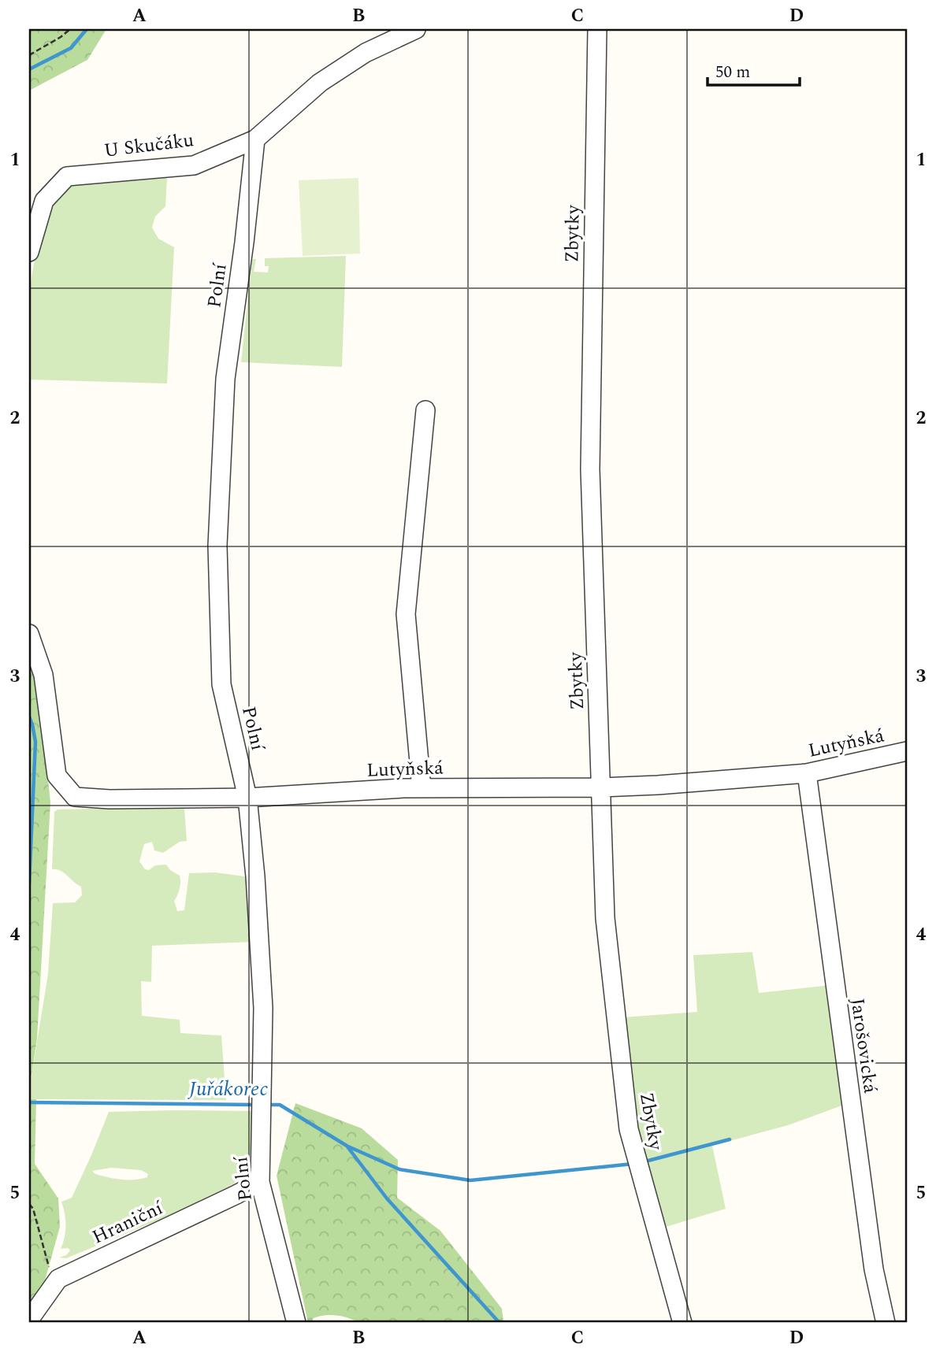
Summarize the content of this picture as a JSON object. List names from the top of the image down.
{
  "streets": {
    "street": [
      "U Skučáku",
      "Zbytky",
      "Polní",
      "Lutyňská",
      "Jarošovická",
      "Hraniční"
    ]
  },
  "crossings": [
    ["U Skučáku", "Polní"],
    ["Zbytky", "Lutyňská"],
    ["Polní", "Lutyňská"],
    ["Polní", "Hraniční"],
    ["Lutyňská", "Jarošovická"]
  ],
  "water": ["Juřákorec"],
  "scale_bar": "50 m",
  "grid": {
    "columns": [
      "A",
      "B",
      "C",
      "D"
    ],
    "rows": [
      "1",
      "2",
      "3",
      "4",
      "5"
    ]
  }
}
